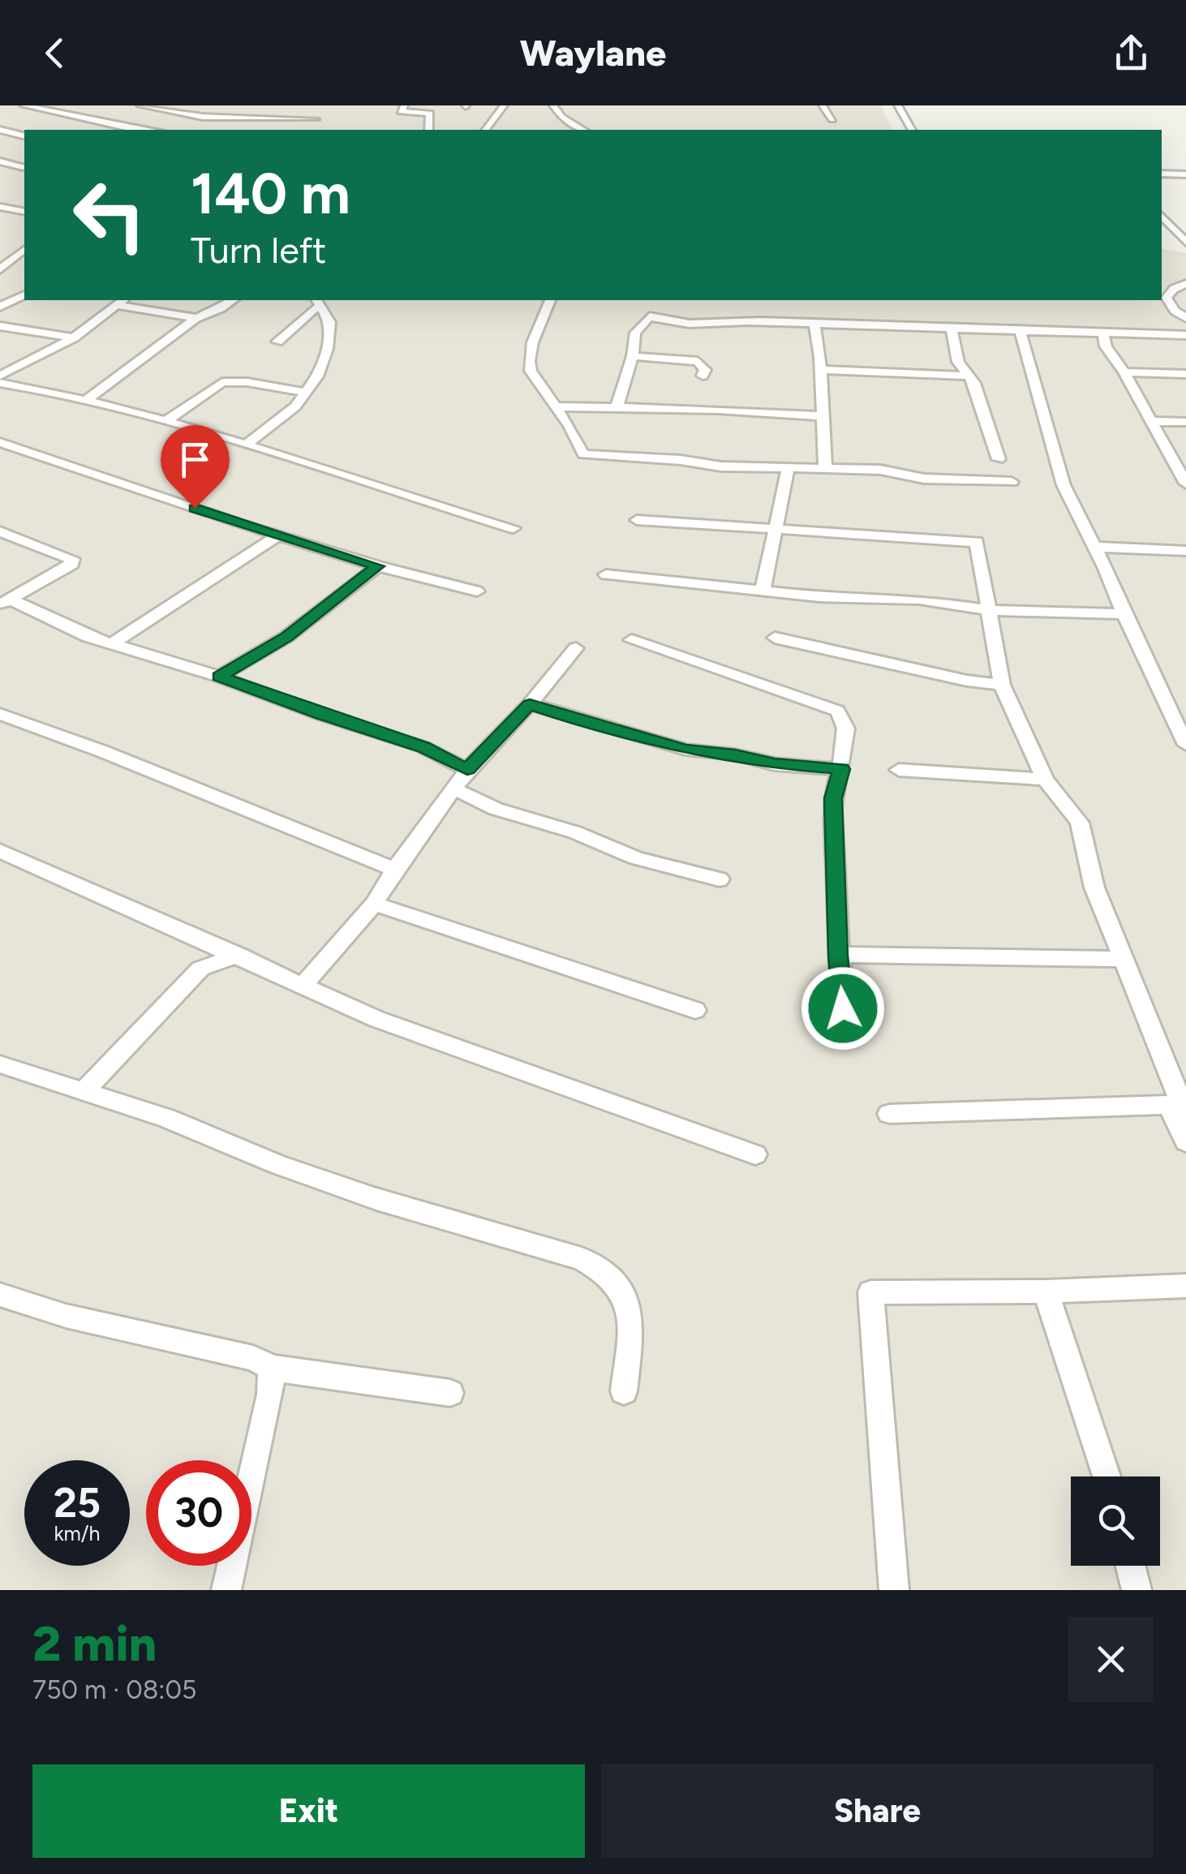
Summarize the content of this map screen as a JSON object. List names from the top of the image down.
{
  "page": {
    "header": "Waylane",
    "turn": ["140 m", "Turn left"],
    "speed": "25 km/h",
    "limit": "30",
    "heading": ["2 min", "750 m · 08:05"],
    "buttons": ["Exit", "Share"]
  }
}
